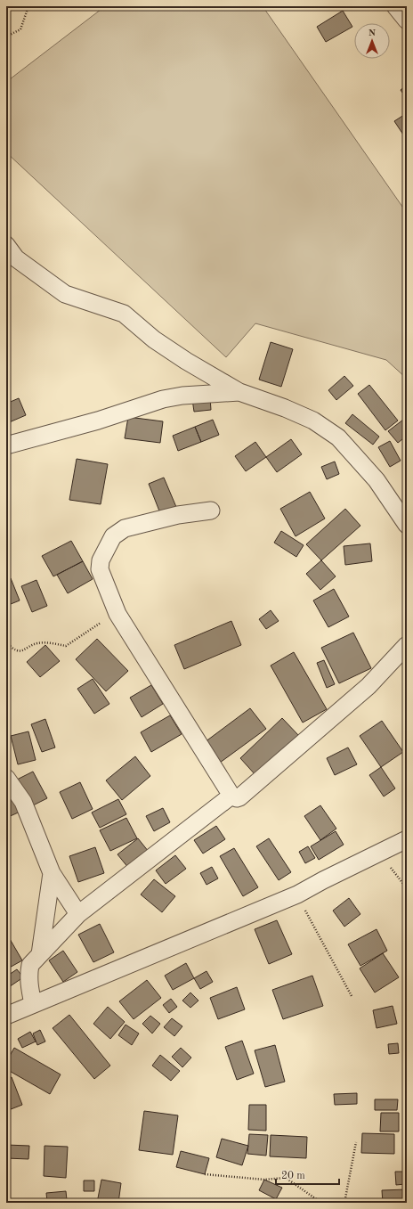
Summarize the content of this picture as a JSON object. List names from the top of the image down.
{
  "scale_bar": "20 m",
  "north": "top"
}
